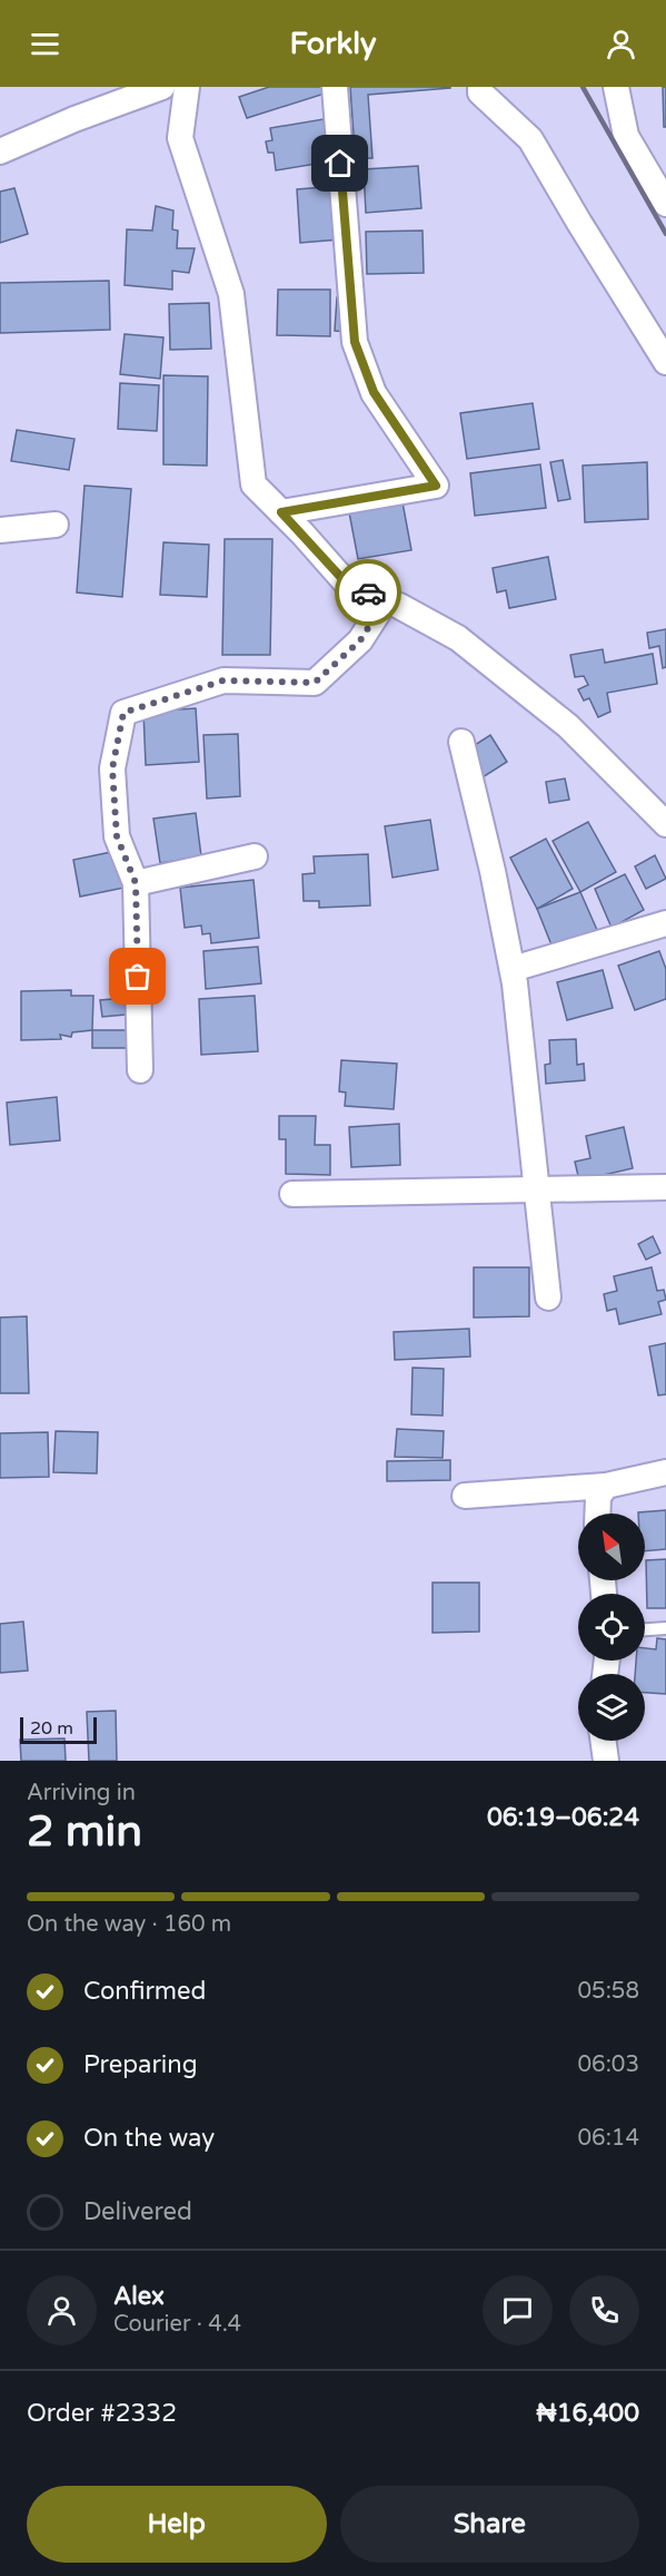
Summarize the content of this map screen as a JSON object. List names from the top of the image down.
{
  "scale_bar": "20 m",
  "north": "top left",
  "page": {
    "header": "Forkly",
    "scale": "20 m",
    "heading": ["2 min", "Arriving in", "06:19–06:24"],
    "panel": [
      "Alex",
      "Courier · 4.4",
      "Order #2332",
      "₦16,400"
    ],
    "bar": "On the way · 160 m",
    "list": [
      ["Confirmed", "05:58"],
      ["Preparing", "06:03"],
      ["On the way", "06:14"],
      "Delivered"
    ],
    "buttons": ["Help", "Share"]
  }
}
